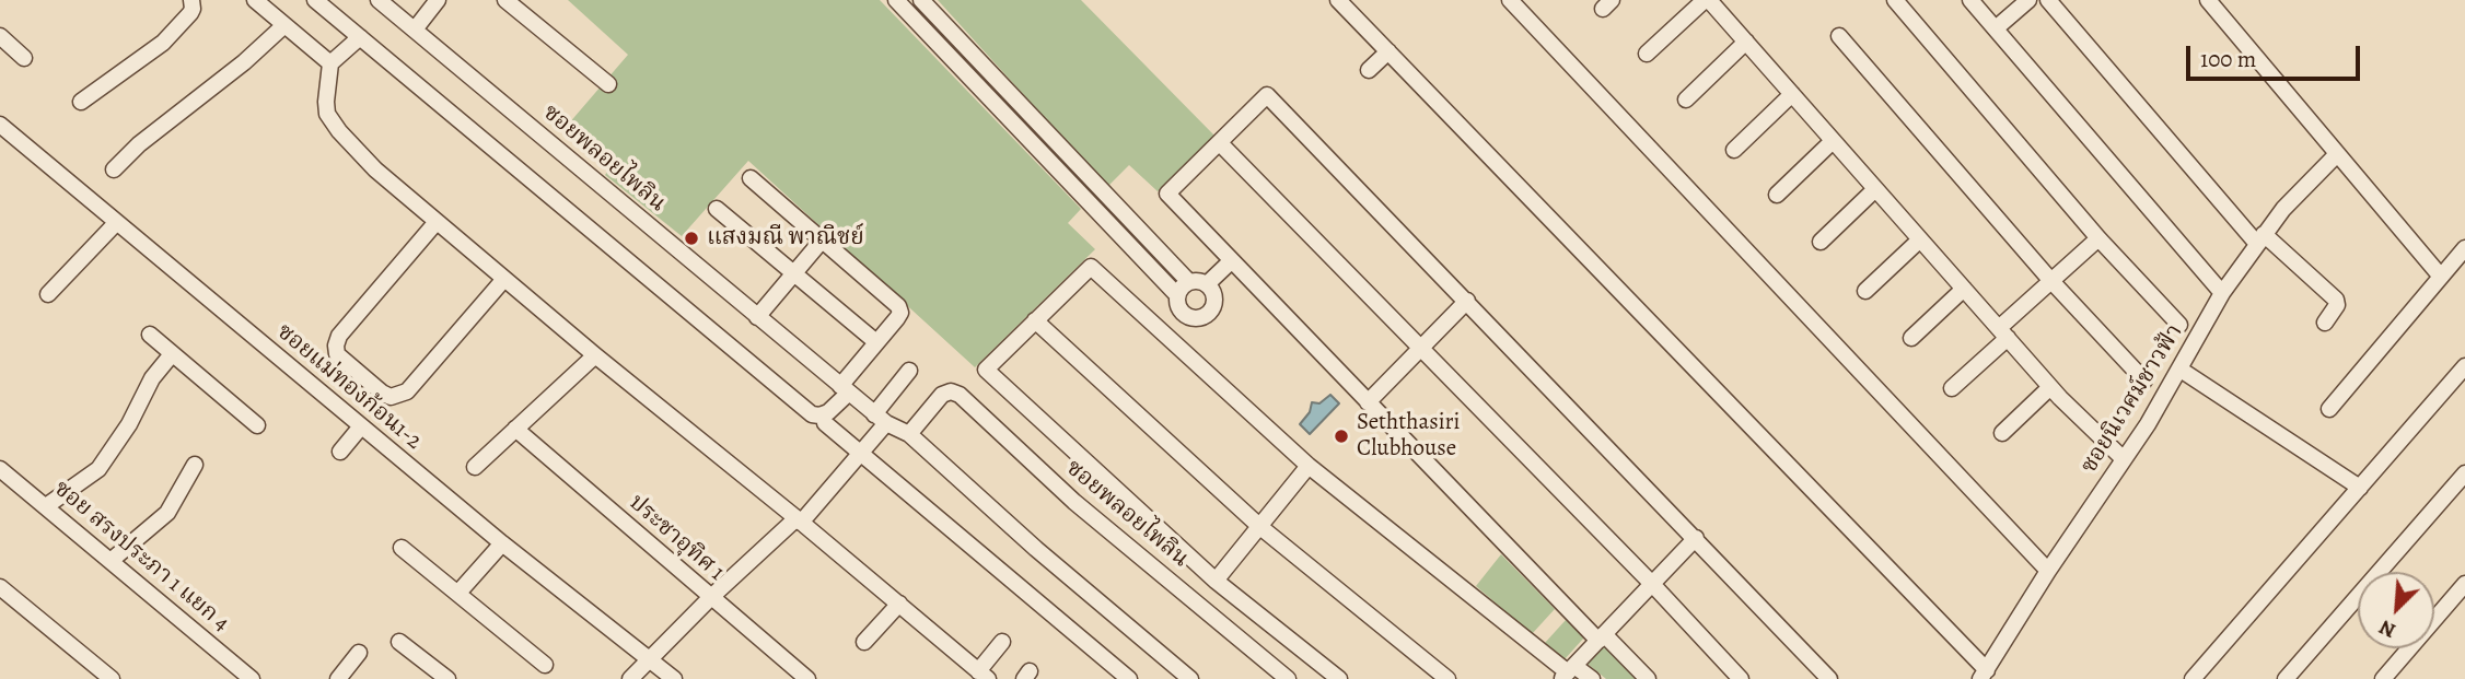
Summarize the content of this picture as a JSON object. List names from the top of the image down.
{
  "streets": {
    "street": [
      "ซอยพลอยไพลิน",
      "ซอยแม่ทองก้อน1-2",
      "ซอยนิเวศม์ชาวฟ้า",
      "ประชาอุทิศ 1",
      "ซอย สรงประภา 1 แยก 4"
    ]
  },
  "places": ["แสงมณี พาณิชย์", "Seththasiri Clubhouse"],
  "scale_bar": "100 m",
  "north": "bottom left"
}
